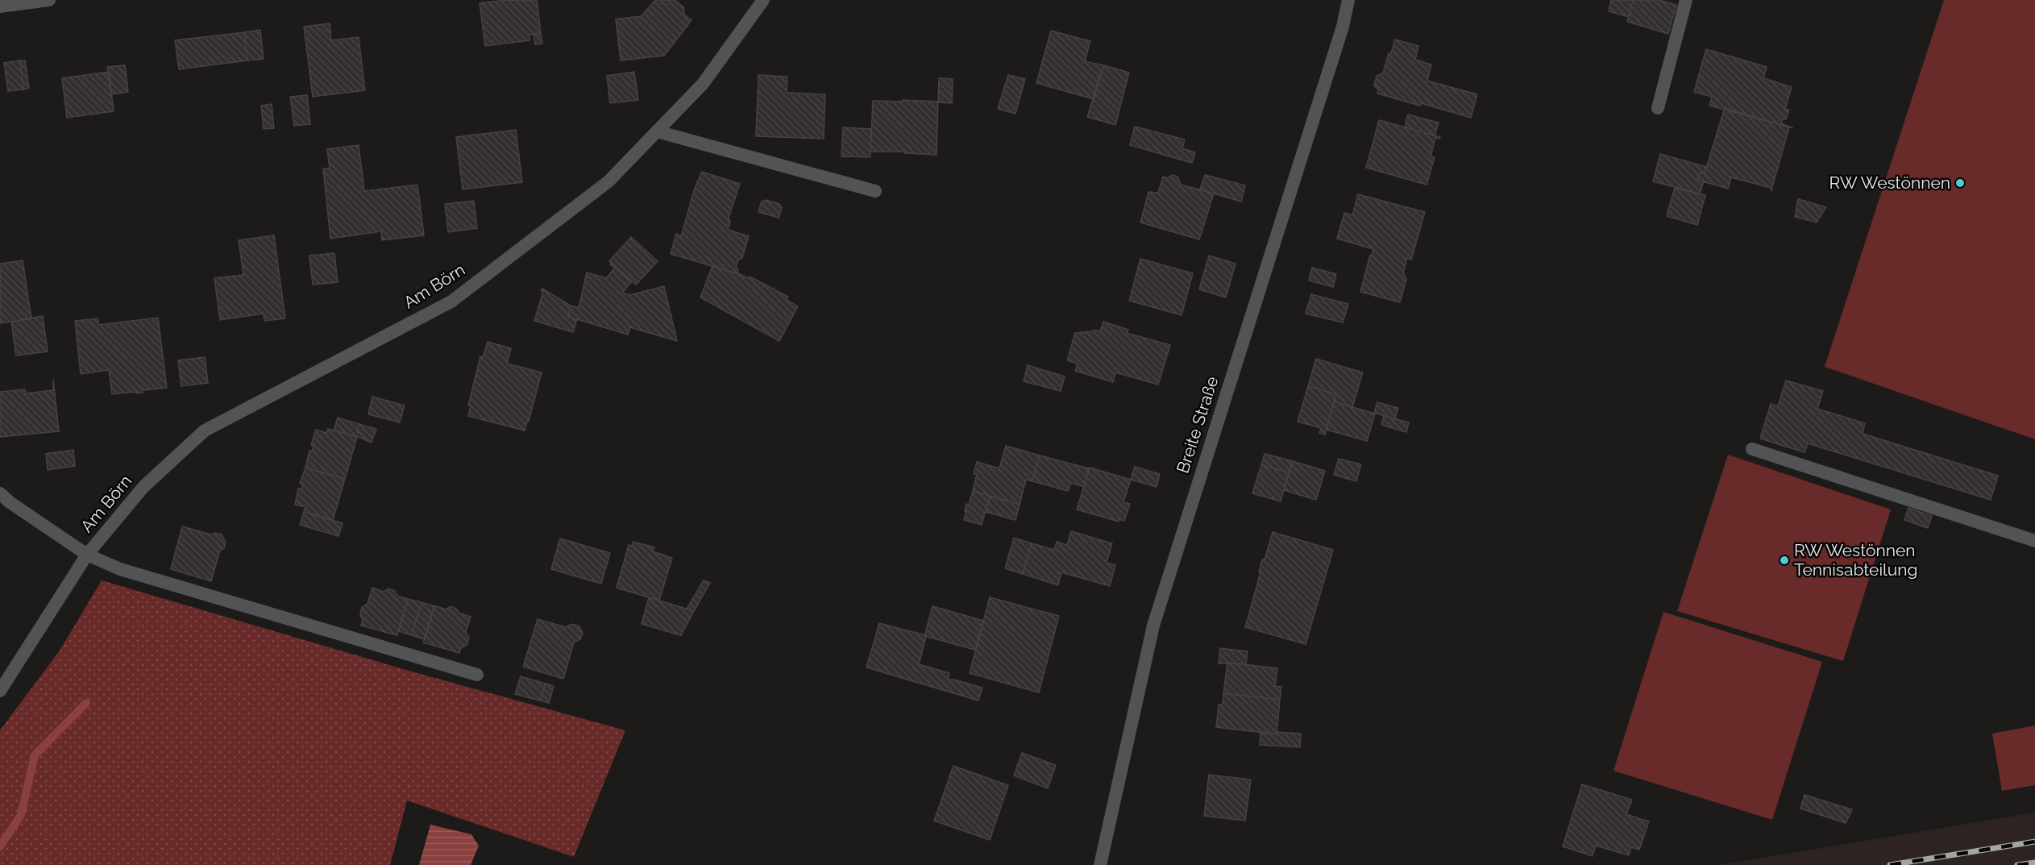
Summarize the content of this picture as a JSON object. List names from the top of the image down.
{
  "streets": {
    "street": ["Am Börn", "Breite Straße"]
  },
  "places": ["RW Westönnen", "RW Westönnen Tennisabteilung"]
}
